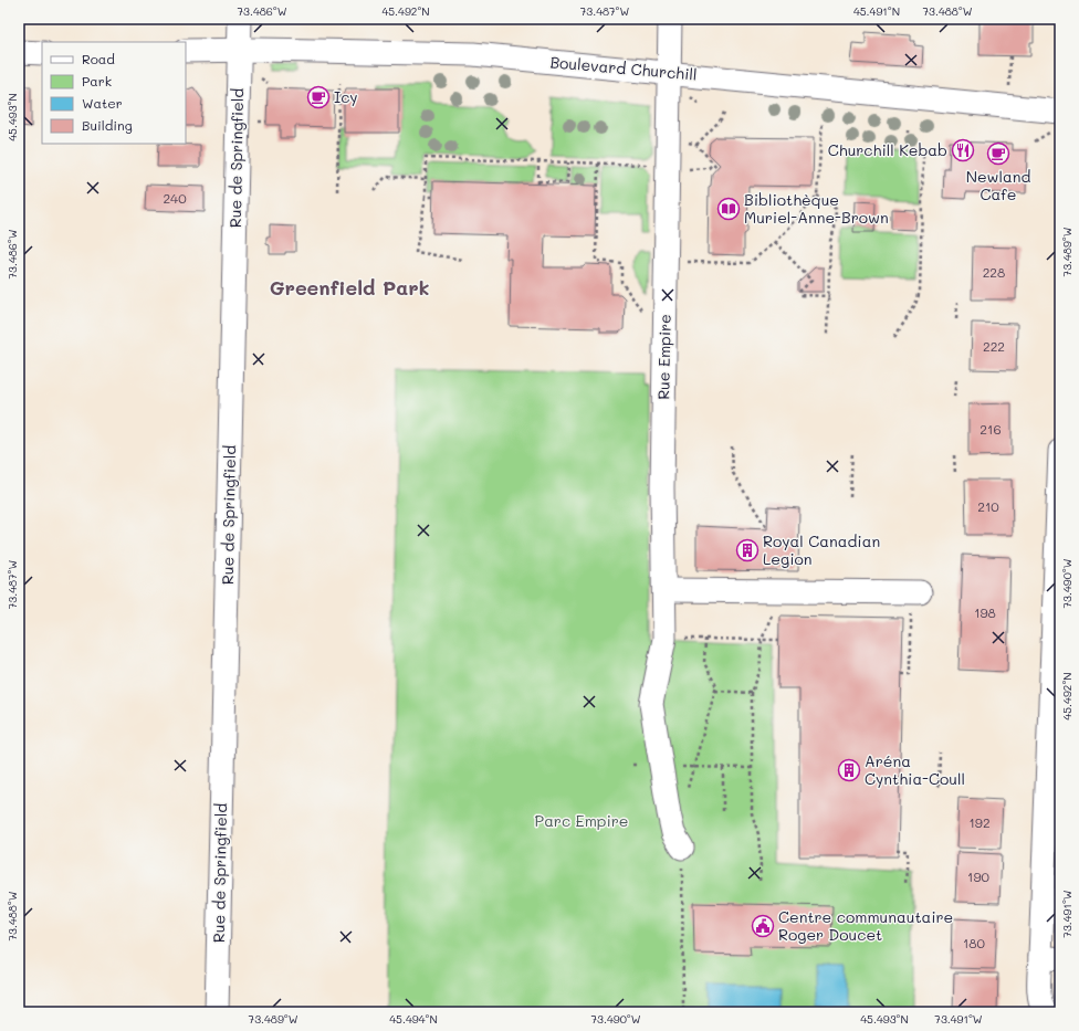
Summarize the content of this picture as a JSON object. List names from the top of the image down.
{
  "streets": {
    "street": ["Boulevard Churchill", "Rue de Springfield", "Rue Empire"]
  },
  "crossings": [
    ["Boulevard Churchill", "Rue de Springfield"],
    ["Boulevard Churchill", "Rue Empire"]
  ],
  "districts": ["Greenfield Park"],
  "parks": ["Parc Empire"],
  "places": {
    "cafe": ["Icy", "Newland Cafe"],
    "restaurant": ["Churchill Kebab"],
    "library": ["Bibliothèque Muriel-Anne-Brown"],
    "building": ["Royal Canadian Legion", "Aréna Cynthia-Coull"],
    "public building": ["Centre communautaire Roger Doucet"]
  },
  "house_numbers": [
    "240",
    "228",
    "222",
    "216",
    "210",
    "198",
    "192",
    "190",
    "180"
  ],
  "legend": [
    "Road",
    "Park",
    "Water",
    "Building"
  ],
  "coordinates": [
    "73.486°W",
    "45.492°N",
    "73.487°W",
    "45.491°N",
    "73.488°W",
    "45.493°N",
    "73.489°W",
    "73.490°W",
    "73.491°W",
    "45.494°N"
  ]
}
